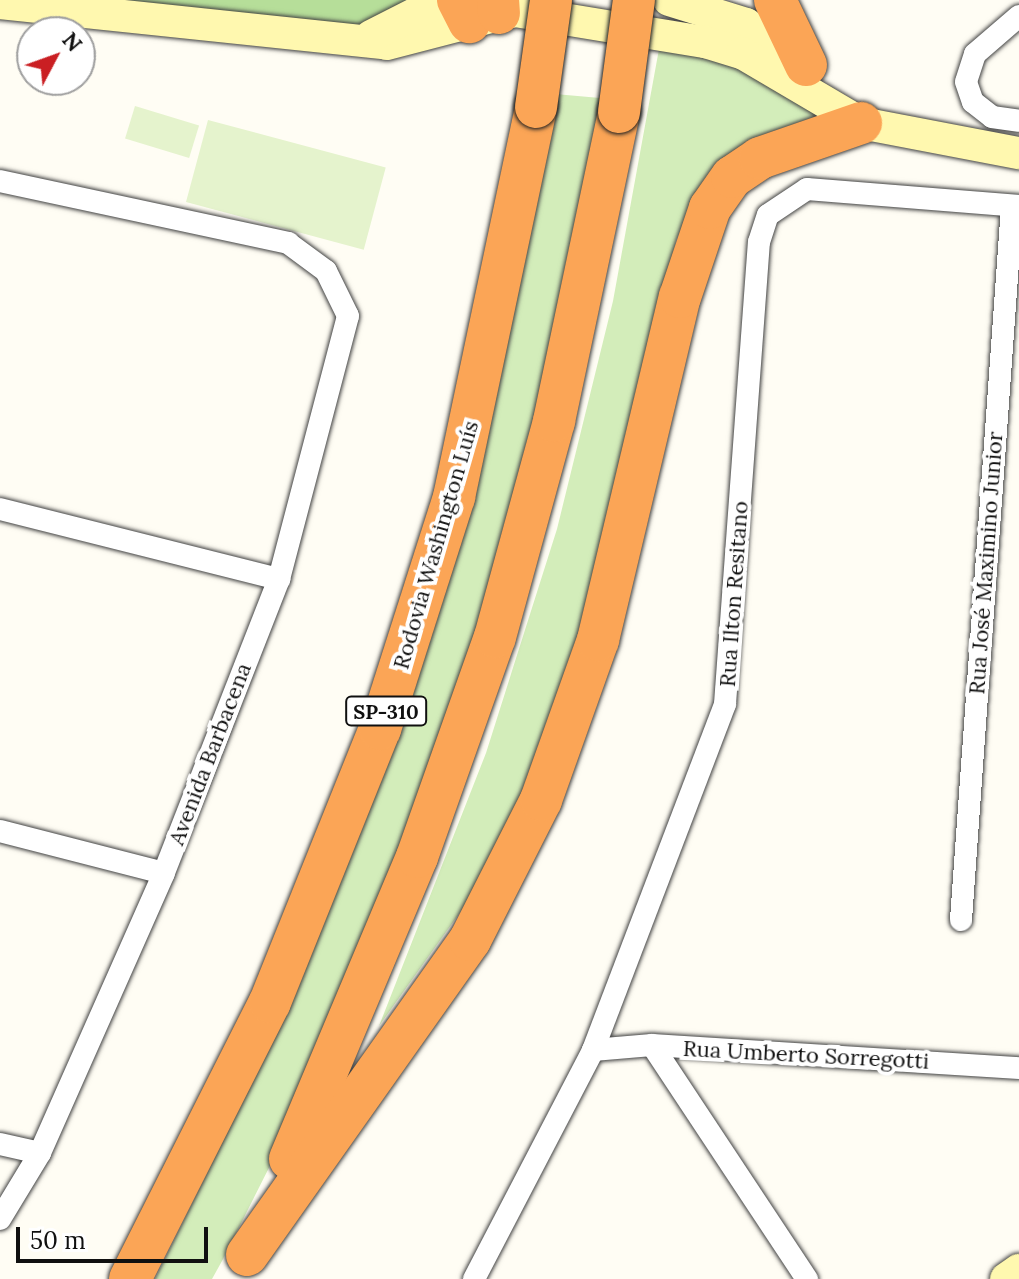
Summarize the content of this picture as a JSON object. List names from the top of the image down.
{
  "streets": {
    "highway": ["Rodovia Washington Luís", "SP-310"],
    "street": [
      "Rua José Maximino Junior",
      "Rua Ilton Resitano",
      "Avenida Barbacena",
      "Rua Umberto Sorregotti"
    ]
  },
  "crossings": [
    ["Rua José Maximino Junior", "Rua Ilton Resitano"],
    ["Rua Ilton Resitano", "Rua Umberto Sorregotti"]
  ],
  "scale_bar": "50 m",
  "north": "top right"
}
